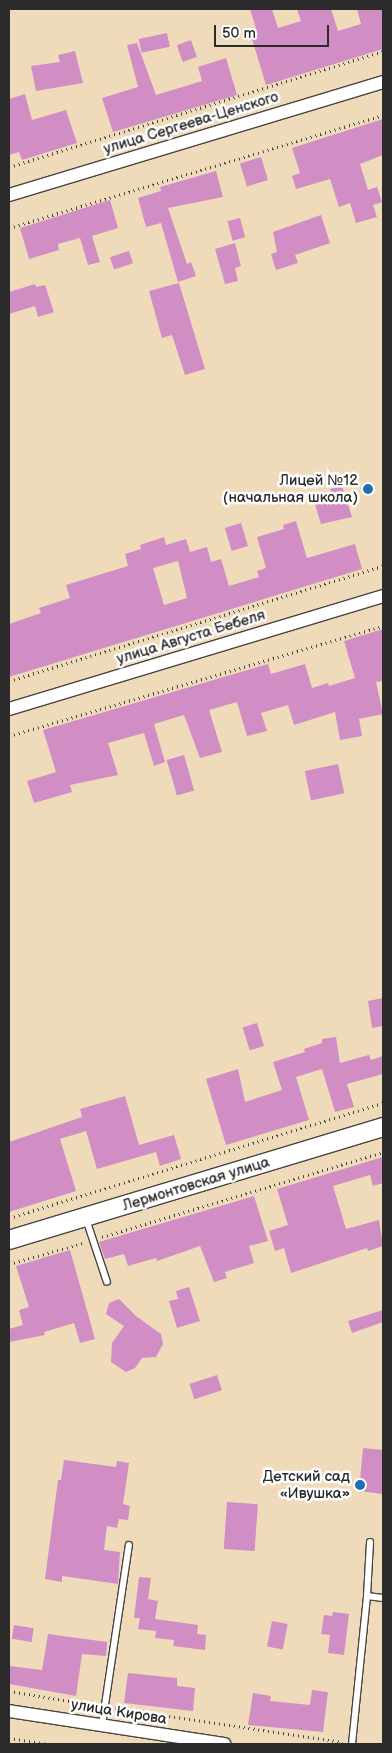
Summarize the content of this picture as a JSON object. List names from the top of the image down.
{
  "streets": {
    "main road": ["Лермонтовская улица"],
    "street": ["улица Сергеева-Ценского", "улица Августа Бебеля", "улица Кирова"]
  },
  "places": ["Лицей №12 (начальная школа)", "Детский сад «Ивушка»"],
  "scale_bar": "50 m"
}
